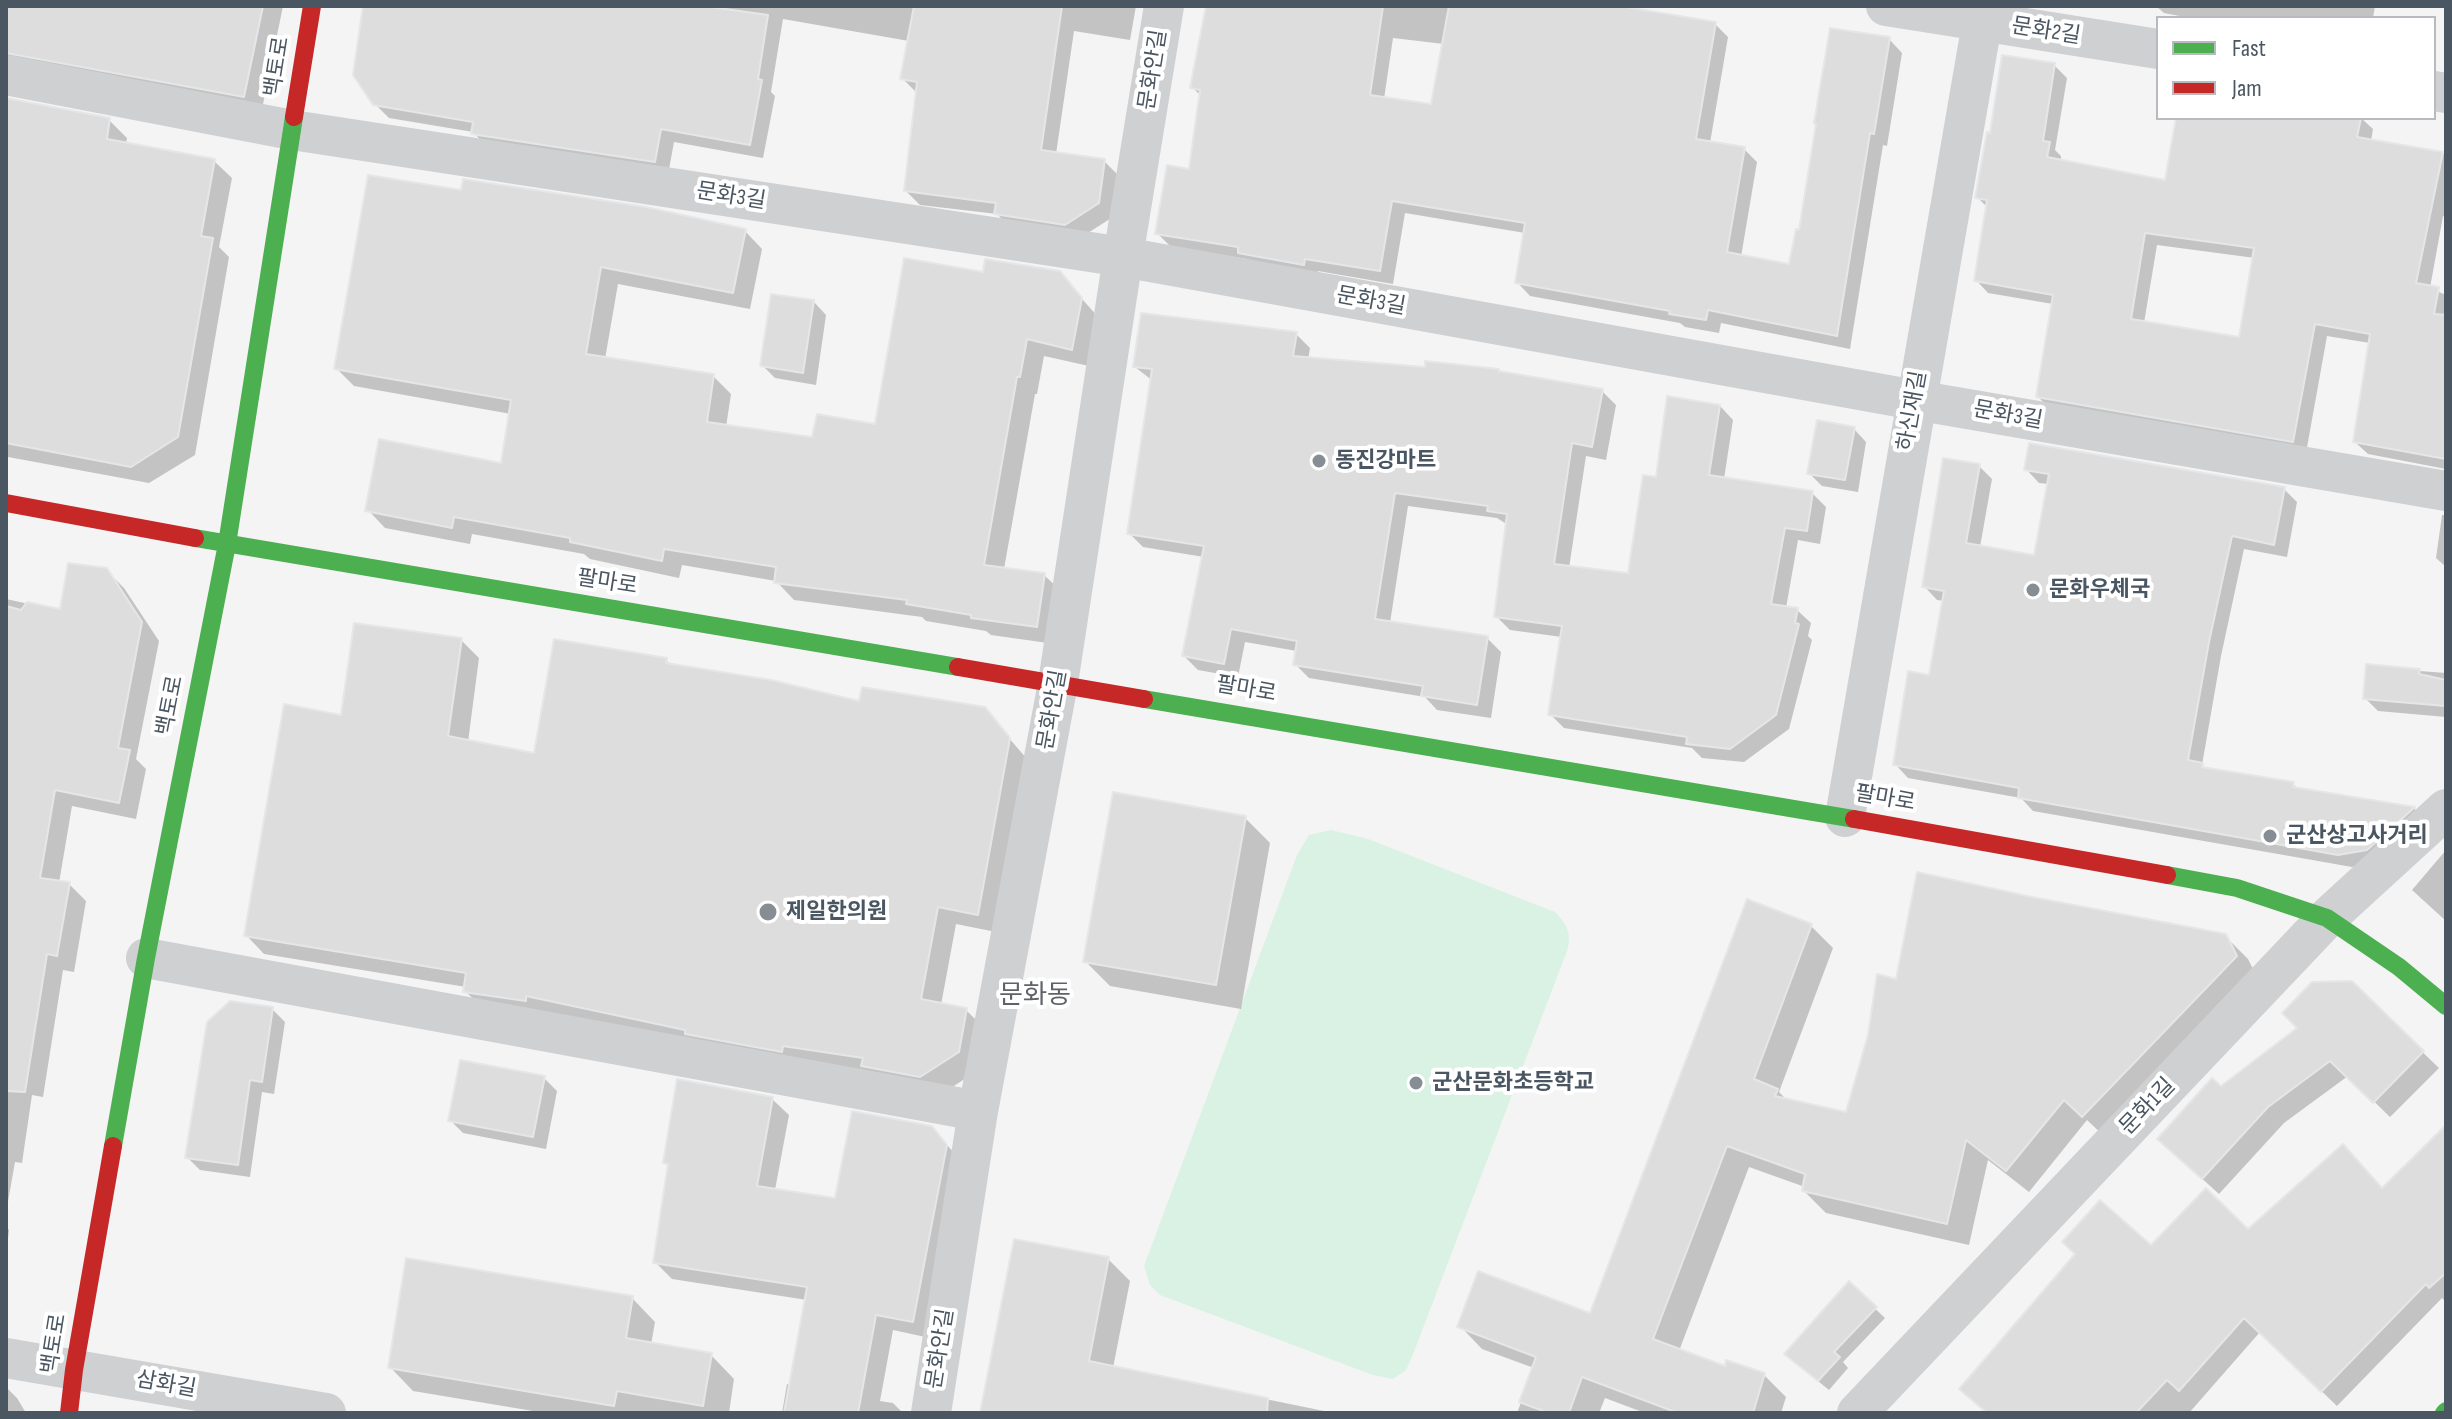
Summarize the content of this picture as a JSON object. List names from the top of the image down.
{
  "streets": {
    "street": [
      "문화2길",
      "백토로",
      "문화안길",
      "문화3길",
      "하신재길",
      "팔마로",
      "문화1길",
      "삼화길"
    ]
  },
  "crossings": [
    ["문화2길", "하신재길"],
    ["백토로", "문화3길"],
    ["백토로", "팔마로"],
    ["백토로", "삼화길"],
    ["문화안길", "문화3길"],
    ["문화안길", "팔마로"],
    ["문화3길", "하신재길"],
    ["하신재길", "팔마로"],
    ["팔마로", "문화1길"]
  ],
  "districts": ["문화동"],
  "places": [
    "동진강마트",
    "문화우체국",
    "군산상고사거리",
    "제일한의원",
    "군산문화초등학교"
  ],
  "legend": ["Fast", "Jam"]
}
